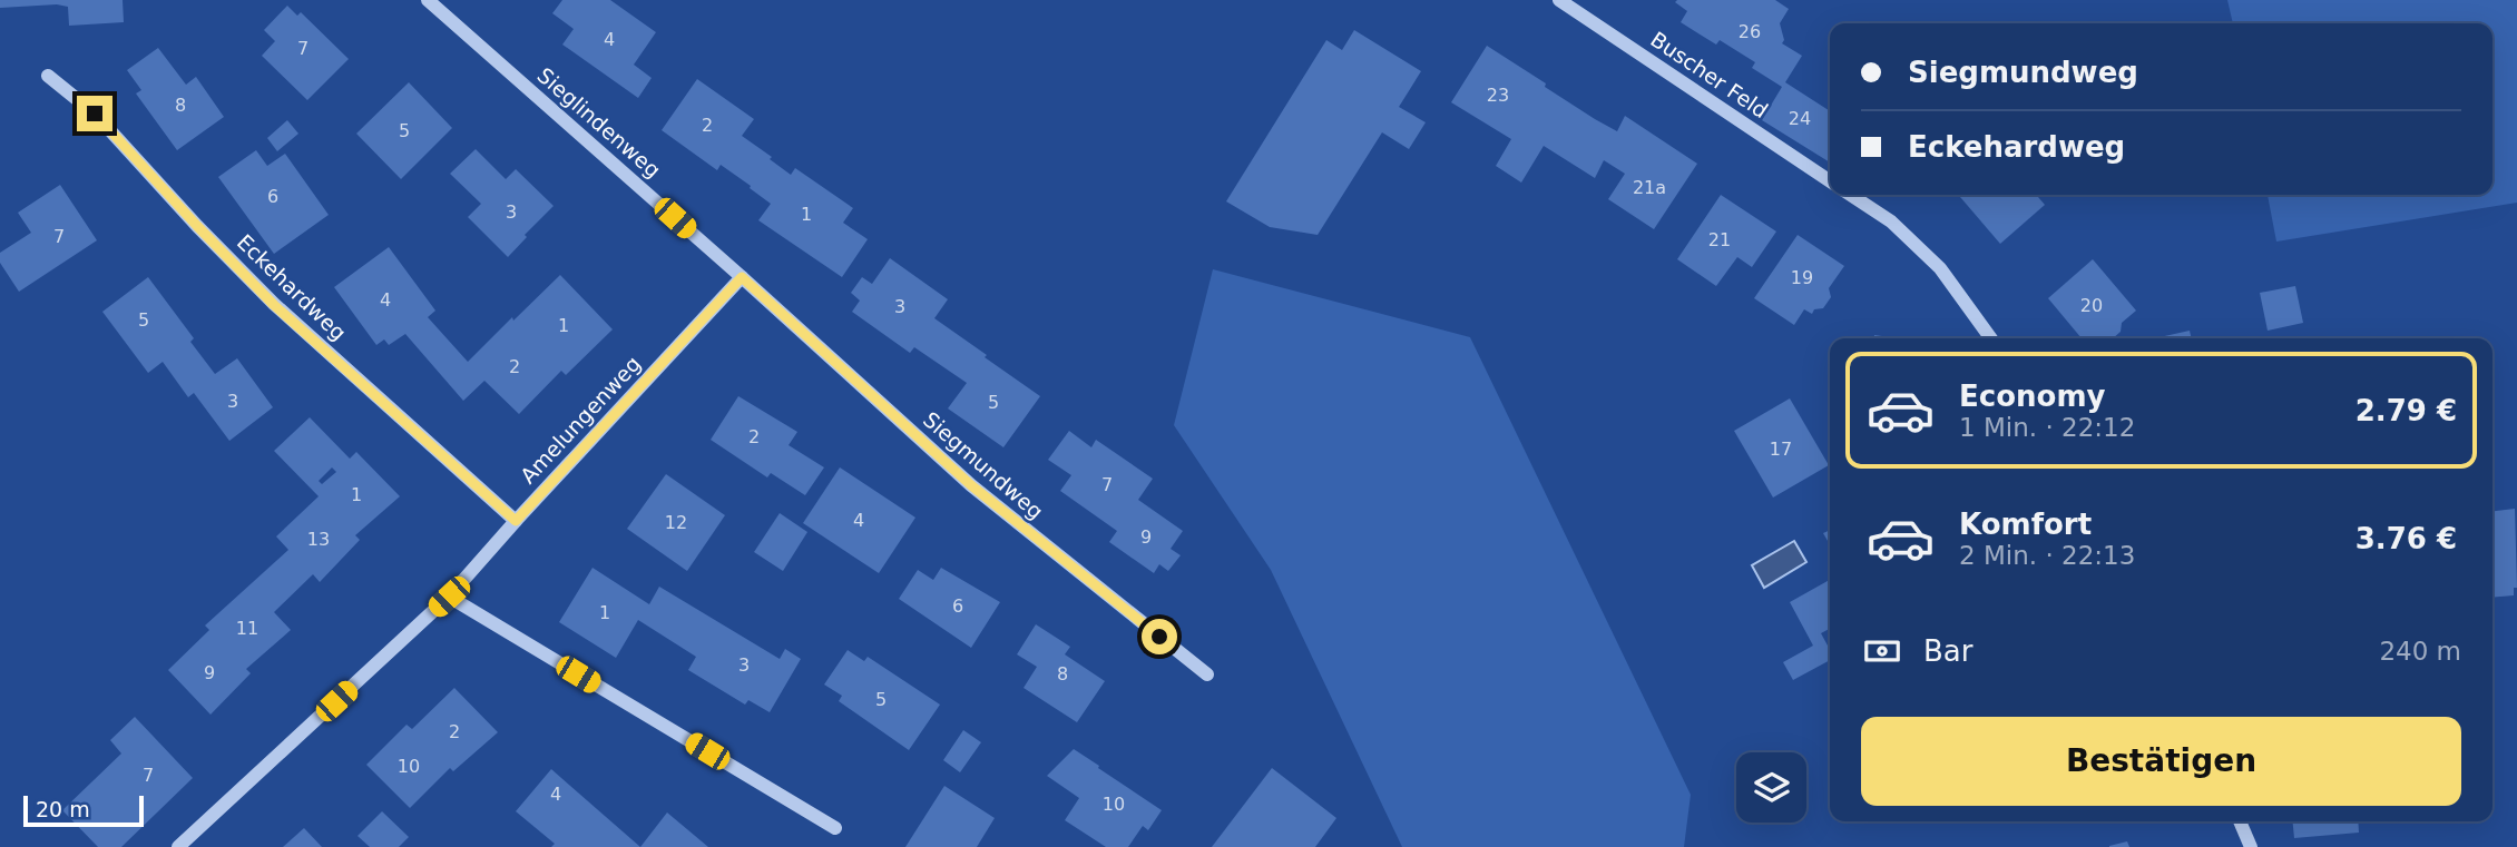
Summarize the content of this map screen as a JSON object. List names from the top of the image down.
{
  "streets": {
    "street": [
      "Buscher Feld",
      "Sieglindenweg",
      "Eckehardweg",
      "Amelungenweg",
      "Siegmundweg"
    ]
  },
  "crossings": [
    ["Sieglindenweg", "Amelungenweg"],
    ["Sieglindenweg", "Siegmundweg"],
    ["Eckehardweg", "Amelungenweg"],
    ["Amelungenweg", "Siegmundweg"]
  ],
  "house_numbers": [
    "26",
    "4",
    "7",
    "23",
    "8",
    "24",
    "2",
    "5",
    "21a",
    "6",
    "3",
    "1",
    "7",
    "21",
    "19",
    "4",
    "20",
    "3",
    "5",
    "1",
    "2",
    "3",
    "5",
    "2",
    "17",
    "7",
    "1",
    "4",
    "12",
    "9",
    "13",
    "6",
    "1",
    "11",
    "3",
    "9",
    "8",
    "5",
    "2",
    "10",
    "7",
    "4",
    "10"
  ],
  "scale_bar": "20 m",
  "page": {
    "banner": ["Siegmundweg", "Eckehardweg"],
    "list": [
      {
        "name": "Economy",
        "note": "1 Min. · 22:12",
        "value": "2.79 €"
      },
      {
        "name": "Komfort",
        "note": "2 Min. · 22:13",
        "value": "3.76 €"
      }
    ],
    "pay": ["Bar", "240 m"],
    "buttons": "Bestätigen",
    "scale": "20 m"
  }
}
